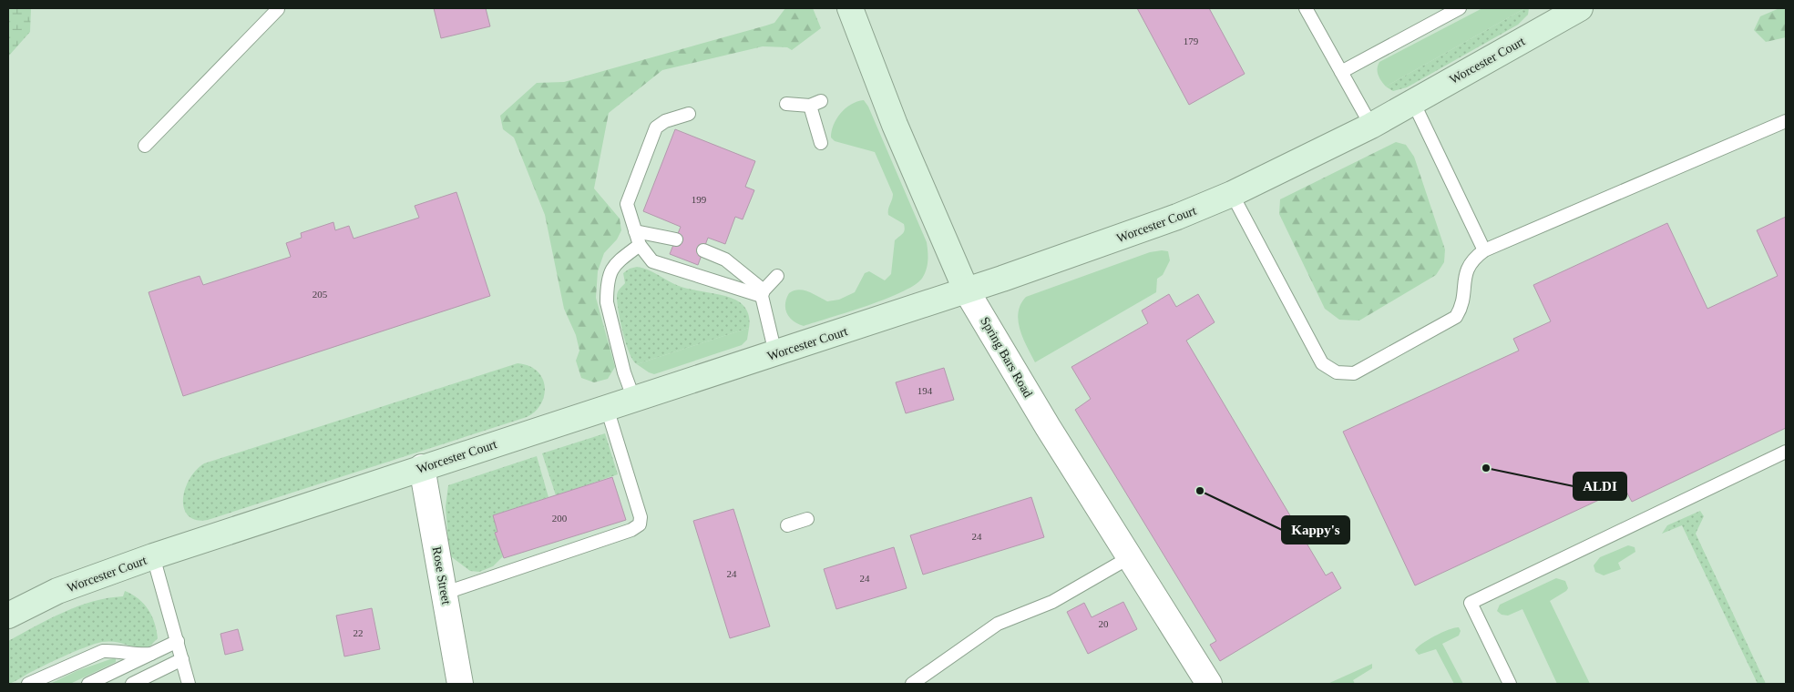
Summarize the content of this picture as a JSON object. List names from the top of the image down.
{
  "streets": {
    "street": ["Worcester Court", "Spring Bars Road", "Rose Street"]
  },
  "crossings": [
    ["Worcester Court", "Spring Bars Road"],
    ["Worcester Court", "Rose Street"]
  ],
  "places": ["ALDI", "Kappy's"],
  "house_numbers": [
    "179",
    "199",
    "205",
    "194",
    "200",
    "24",
    "24",
    "24",
    "20",
    "22"
  ]
}
